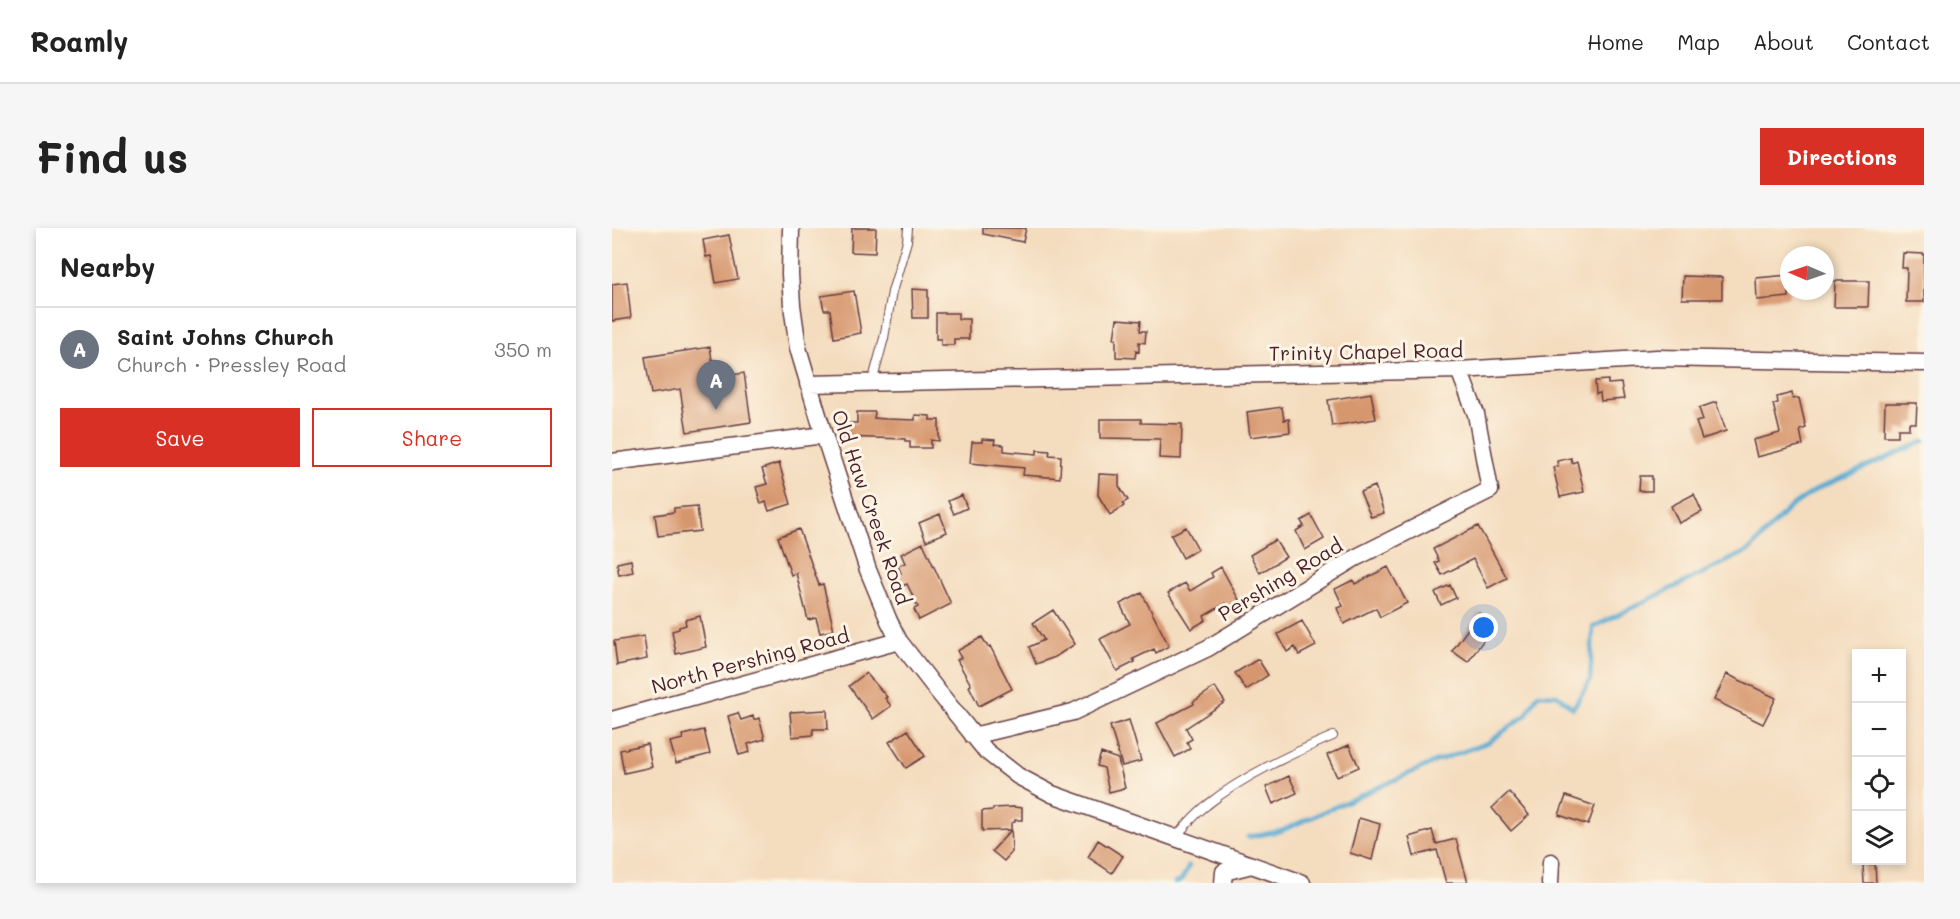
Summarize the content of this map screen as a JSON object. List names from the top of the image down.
{
  "streets": {
    "street": [
      "Trinity Chapel Road",
      "Old Haw Creek Road",
      "Pershing Road",
      "North Pershing Road"
    ]
  },
  "crossings": [
    ["Trinity Chapel Road", "Old Haw Creek Road"],
    ["Trinity Chapel Road", "Pershing Road"],
    ["Old Haw Creek Road", "Pershing Road"],
    ["Old Haw Creek Road", "North Pershing Road"]
  ],
  "north": "left",
  "page": {
    "header": "Roamly",
    "nav": [
      "Home",
      "Map",
      "About",
      "Contact"
    ],
    "buttons": [
      "Directions",
      ["Save", "Share"]
    ],
    "title": "Find us",
    "heading": "Nearby",
    "list": [
      {
        "mark": "A",
        "name": "Saint Johns Church",
        "note": "Church · Pressley Road",
        "value": "350 m"
      }
    ],
    "pins": "A",
    "map_buttons": ["+", "−"]
  }
}
